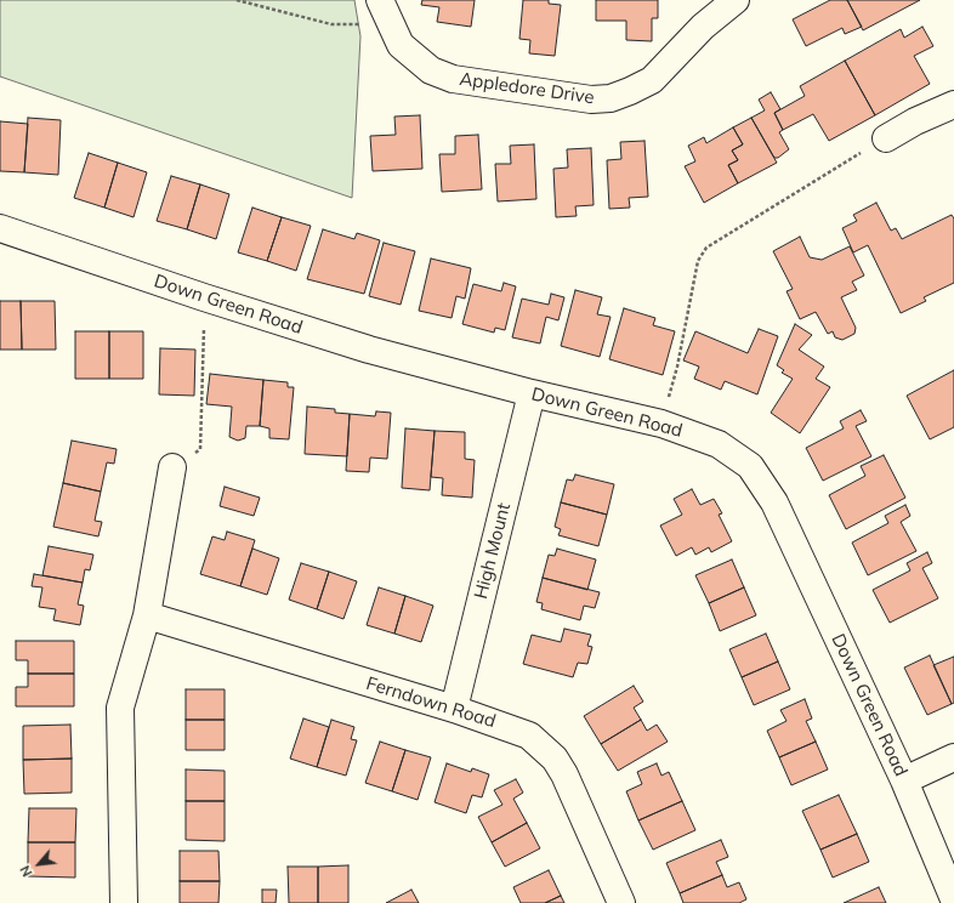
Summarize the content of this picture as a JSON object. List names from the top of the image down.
{
  "streets": {
    "street": [
      "Appledore Drive",
      "Down Green Road",
      "High Mount",
      "Ferndown Road"
    ]
  },
  "crossings": [
    ["Down Green Road", "High Mount"],
    ["High Mount", "Ferndown Road"]
  ],
  "north": "bottom left"
}
